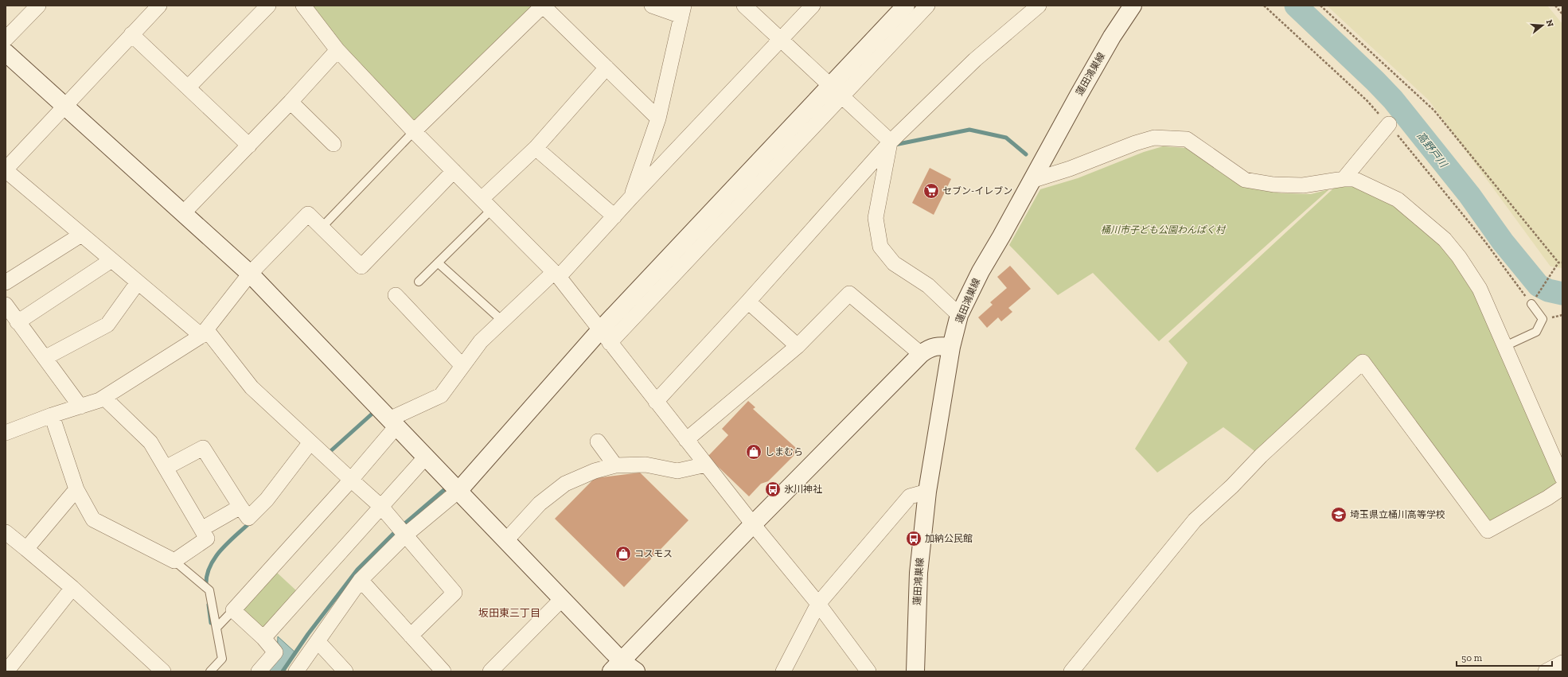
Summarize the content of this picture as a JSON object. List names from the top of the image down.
{
  "streets": {
    "street": ["蓮田鴻巣線"]
  },
  "districts": ["坂田東三丁目"],
  "water": ["高野戸川"],
  "parks": ["桶川市子ども公園わんぱく村"],
  "places": {
    "supermarket": ["セブン-イレブン"],
    "shop": ["しまむら", "コスモス"],
    "bus stop": ["氷川神社", "加納公民館"],
    "school or university": ["埼玉県立桶川高等学校"]
  },
  "scale_bar": "50 m",
  "north": "right"
}
